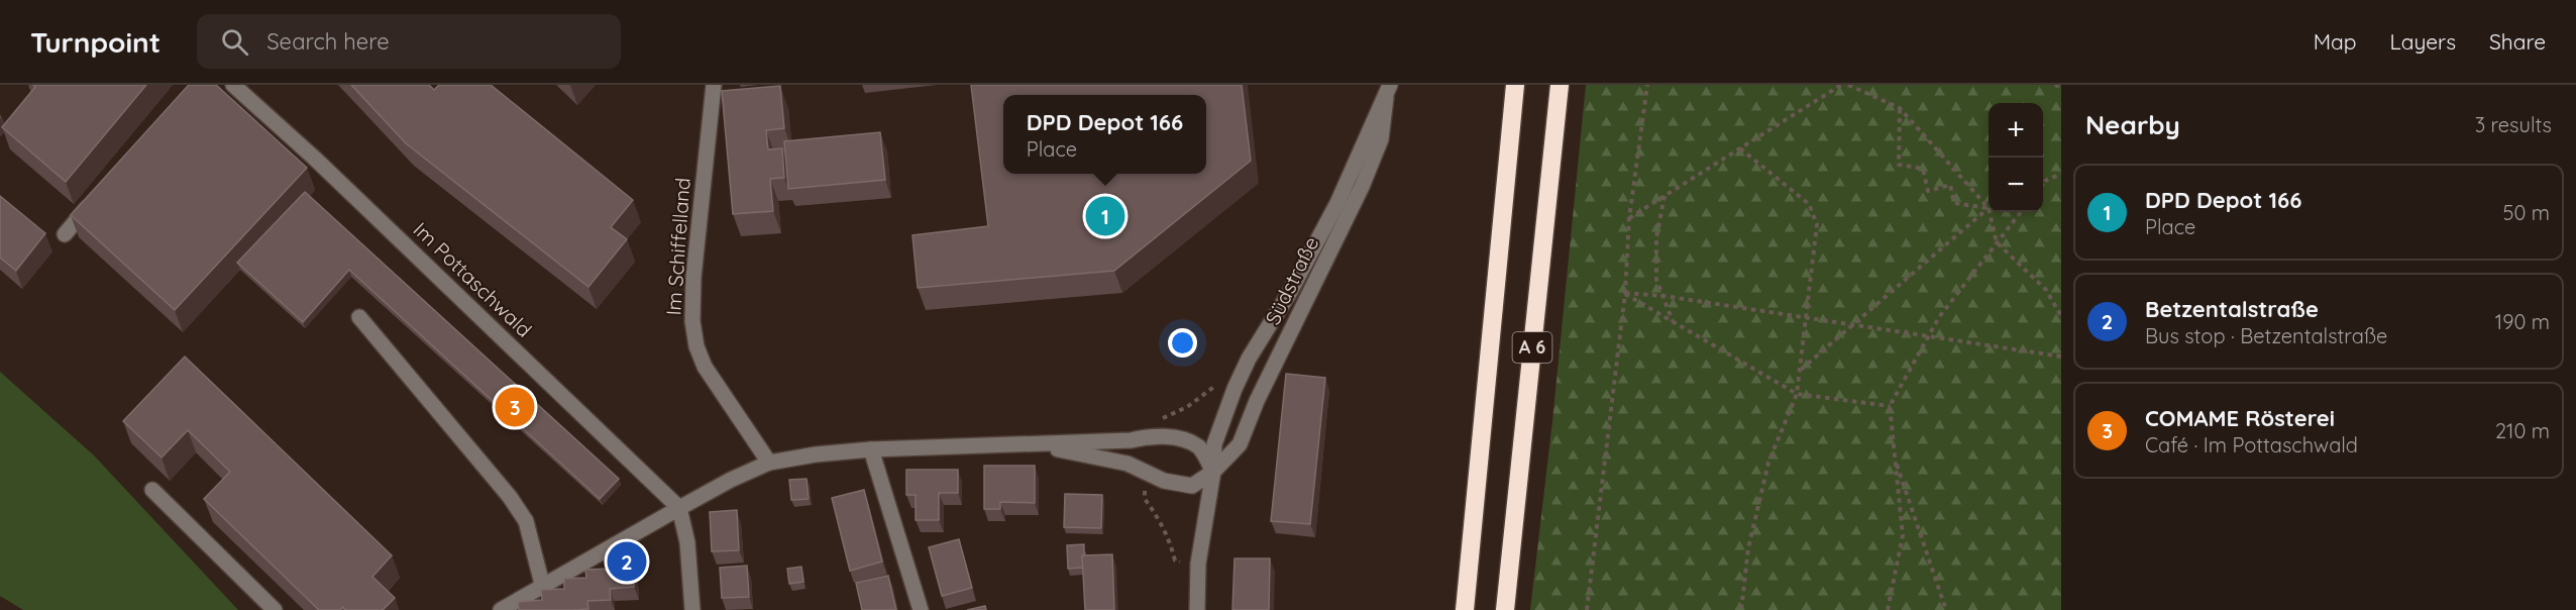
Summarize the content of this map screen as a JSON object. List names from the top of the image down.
{
  "streets": {
    "highway": ["A 6"],
    "street": ["Im Schiffelland", "Im Pottaschwald", "Südstraße"]
  },
  "page": {
    "header": "Turnpoint",
    "search": "Search here",
    "nav": ["Map", "Layers", "Share"],
    "heading": ["Nearby", "3 results"],
    "popup": ["DPD Depot 166", "Place"],
    "map_buttons": ["+", "−"],
    "list": [
      {
        "mark": "1",
        "name": "DPD Depot 166",
        "note": "Place",
        "value": "50 m"
      },
      {
        "mark": "2",
        "name": "Betzentalstraße",
        "note": "Bus stop · Betzentalstraße",
        "value": "190 m"
      },
      {
        "mark": "3",
        "name": "COMAME Rösterei",
        "note": "Café · Im Pottaschwald",
        "value": "210 m"
      }
    ],
    "pins": ["1", "3", "2"]
  }
}
